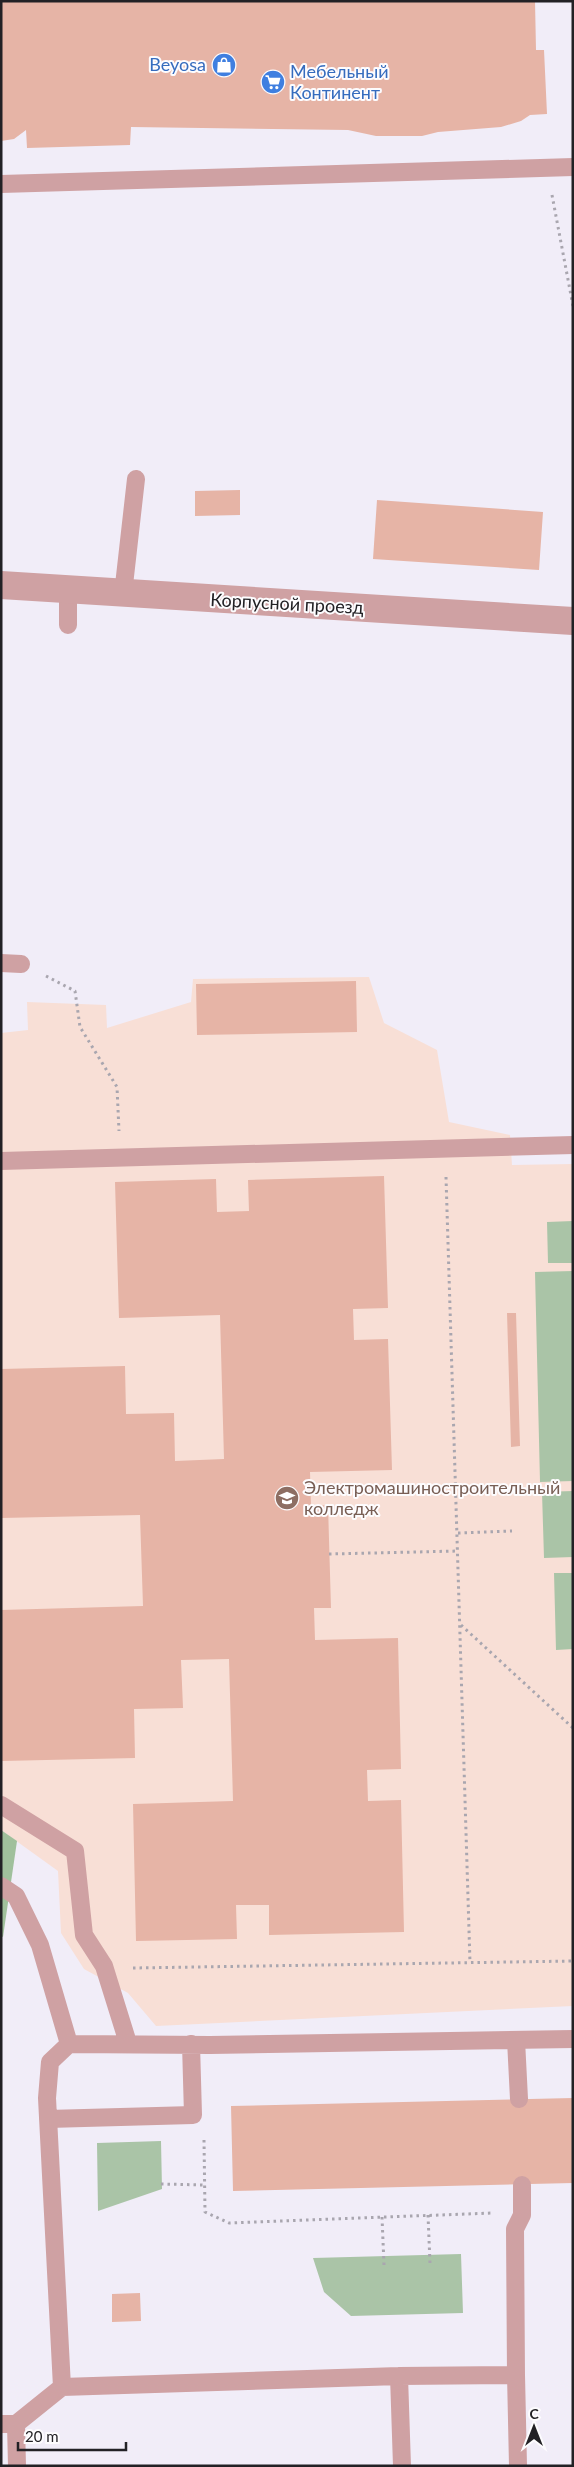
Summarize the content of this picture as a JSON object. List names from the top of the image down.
{
  "streets": {
    "street": ["Корпусной проезд"]
  },
  "places": {
    "shop": ["Beyosa"],
    "supermarket": ["Мебельный Континент"],
    "school or university": ["Электромашиностроительный колледж"]
  },
  "scale_bar": "20 m",
  "north": "top"
}
